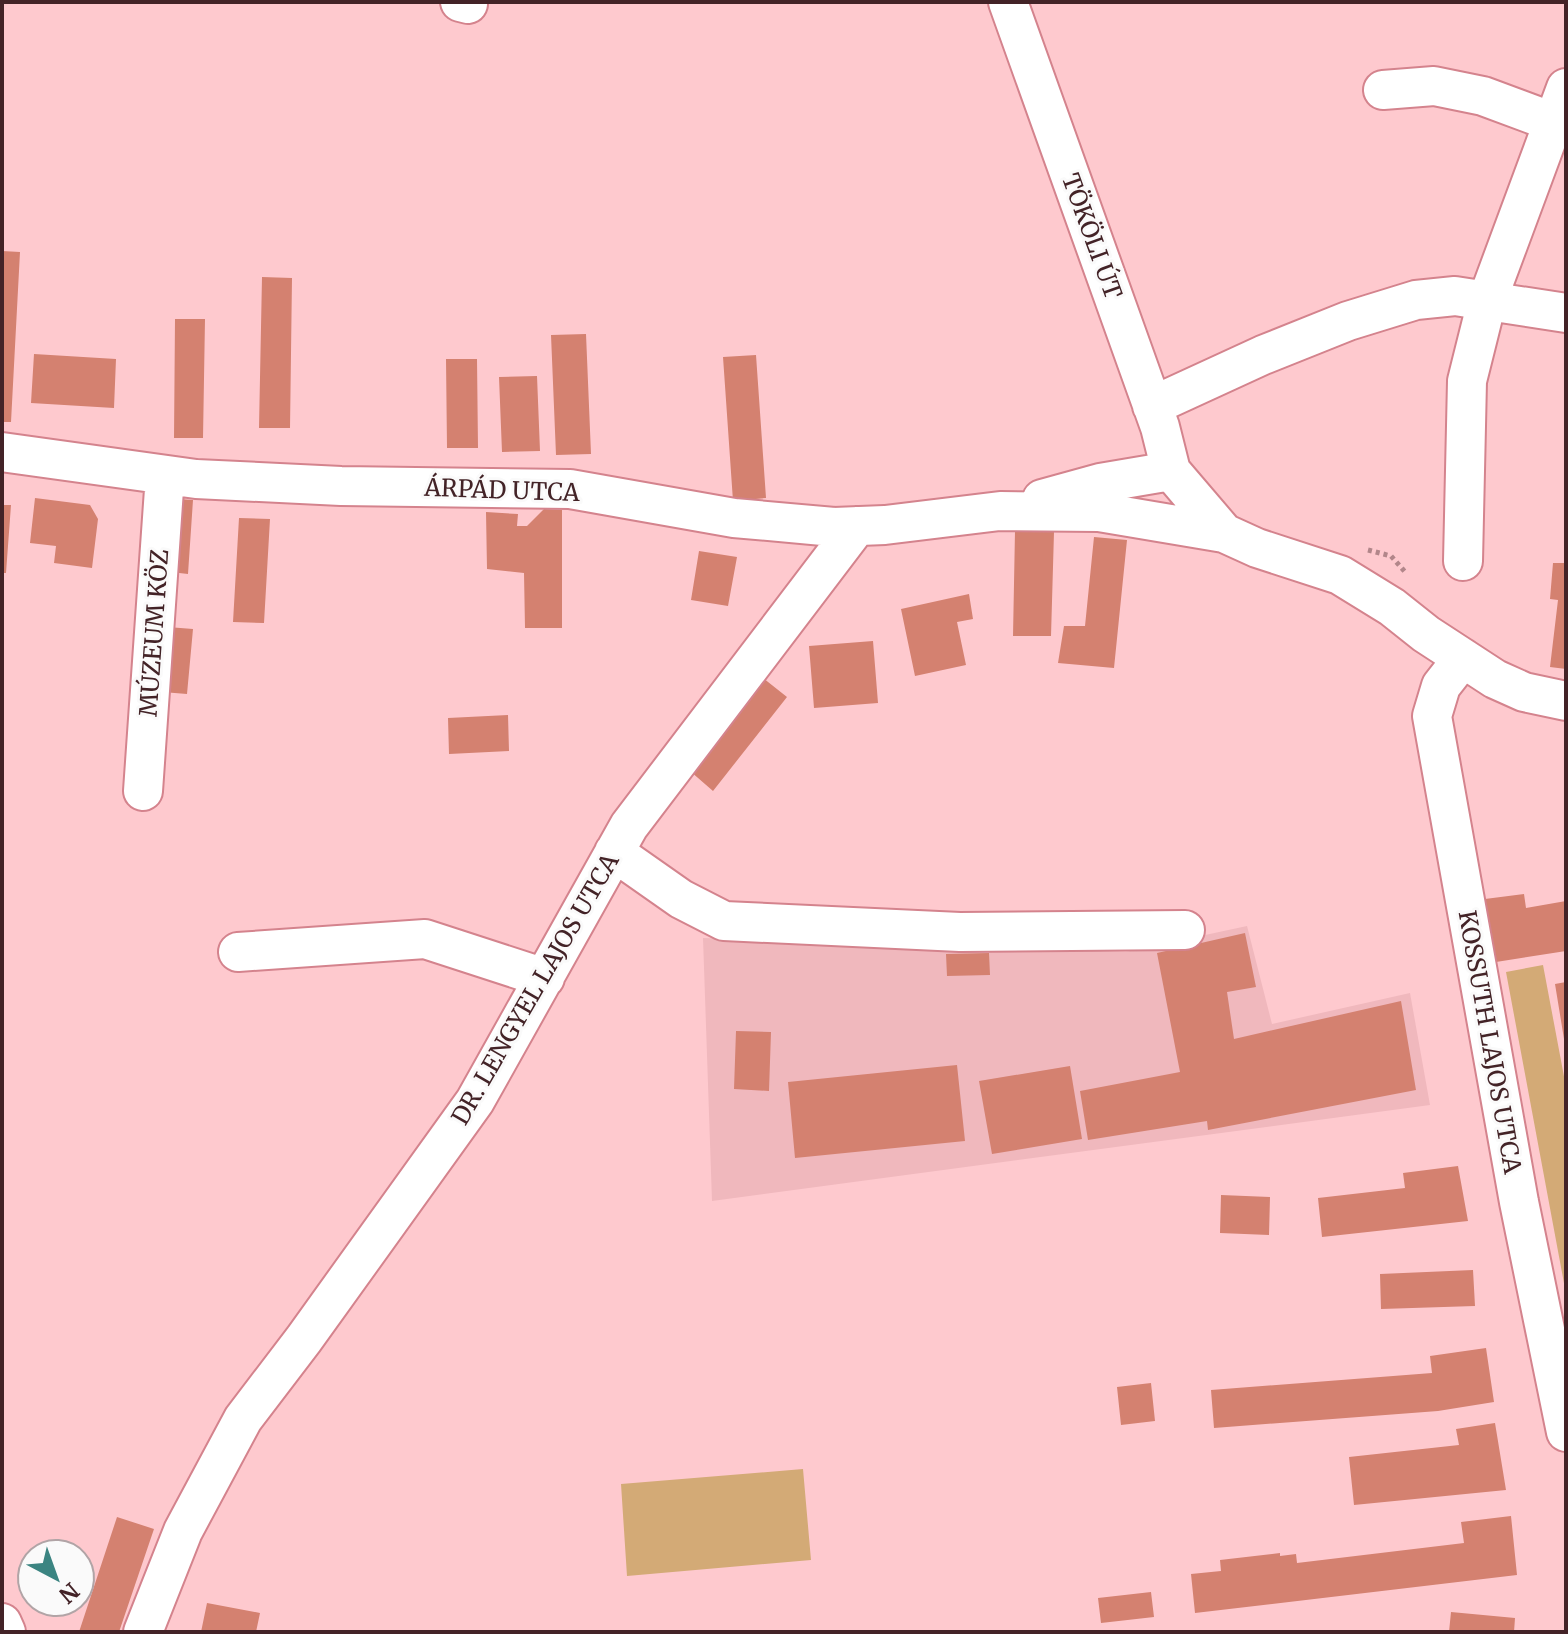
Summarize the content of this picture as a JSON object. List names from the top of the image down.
{
  "streets": {
    "street": [
      "TÖKÖLI ÚT",
      "ÁRPÁD UTCA",
      "MÚZEUM KÖZ",
      "DR. LENGYEL LAJOS UTCA",
      "KOSSUTH LAJOS UTCA"
    ]
  },
  "crossings": [
    ["TÖKÖLI ÚT", "ÁRPÁD UTCA"],
    ["ÁRPÁD UTCA", "MÚZEUM KÖZ"],
    ["ÁRPÁD UTCA", "DR. LENGYEL LAJOS UTCA"],
    ["ÁRPÁD UTCA", "KOSSUTH LAJOS UTCA"]
  ],
  "north": "bottom right"
}
